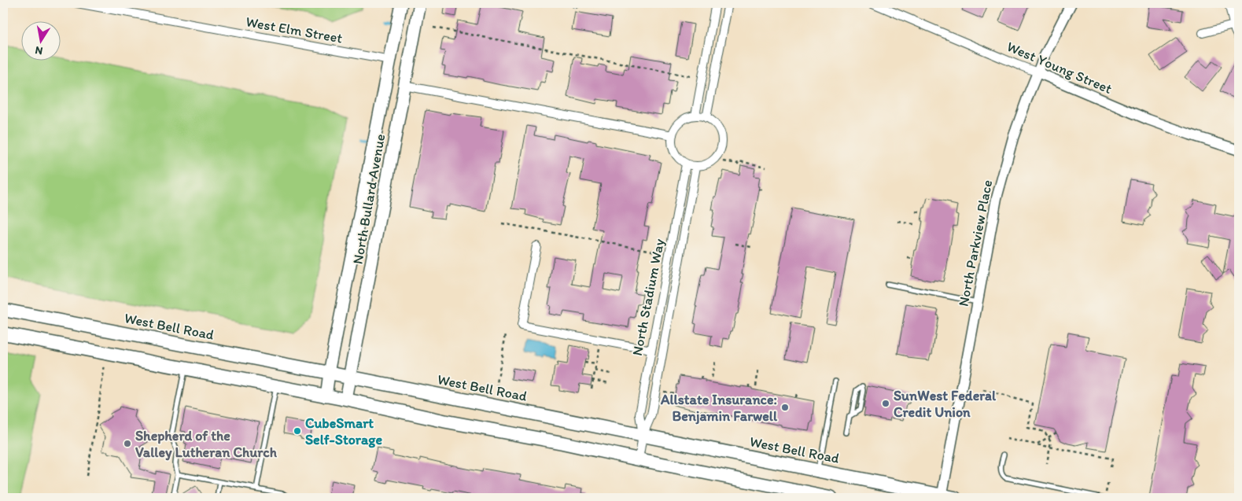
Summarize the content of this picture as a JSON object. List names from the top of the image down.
{
  "streets": {
    "main road": ["North Bullard Avenue", "West Bell Road"],
    "street": [
      "West Elm Street",
      "West Young Street",
      "North Parkview Place",
      "North Stadium Way"
    ]
  },
  "crossings": [
    ["West Elm Street", "North Bullard Avenue"],
    ["West Young Street", "North Parkview Place"],
    ["North Bullard Avenue", "West Bell Road"],
    ["North Parkview Place", "West Bell Road"],
    ["North Stadium Way", "West Bell Road"]
  ],
  "places": [
    "SunWest Federal Credit Union",
    "Allstate Insurance: Benjamin Farwell",
    "CubeSmart Self-Storage",
    "Shepherd of the Valley Lutheran Church"
  ],
  "north": "bottom"
}
